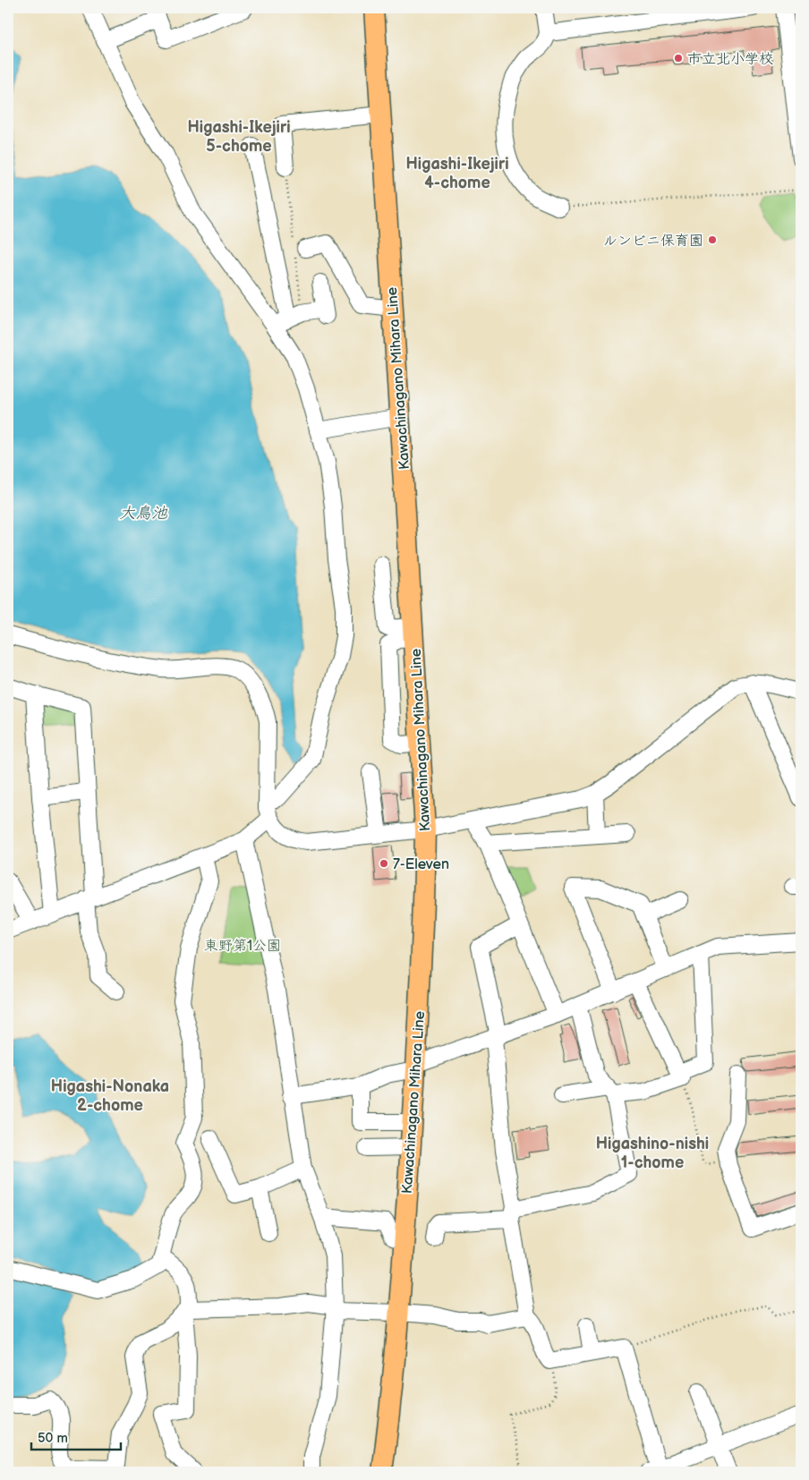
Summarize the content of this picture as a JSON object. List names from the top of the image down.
{
  "streets": {
    "main road": ["Kawachinagano Mihara Line"]
  },
  "districts": [
    "Higashi-Ikejiri 5-chome",
    "Higashi-Ikejiri 4-chome",
    "Higashi-Nonaka 2-chome",
    "Higashino-nishi 1-chome"
  ],
  "water": ["大鳥池"],
  "parks": ["東野第1公園"],
  "places": ["市立北小学校", "ルンビニ保育園", "7-Eleven"],
  "scale_bar": "50 m"
}
